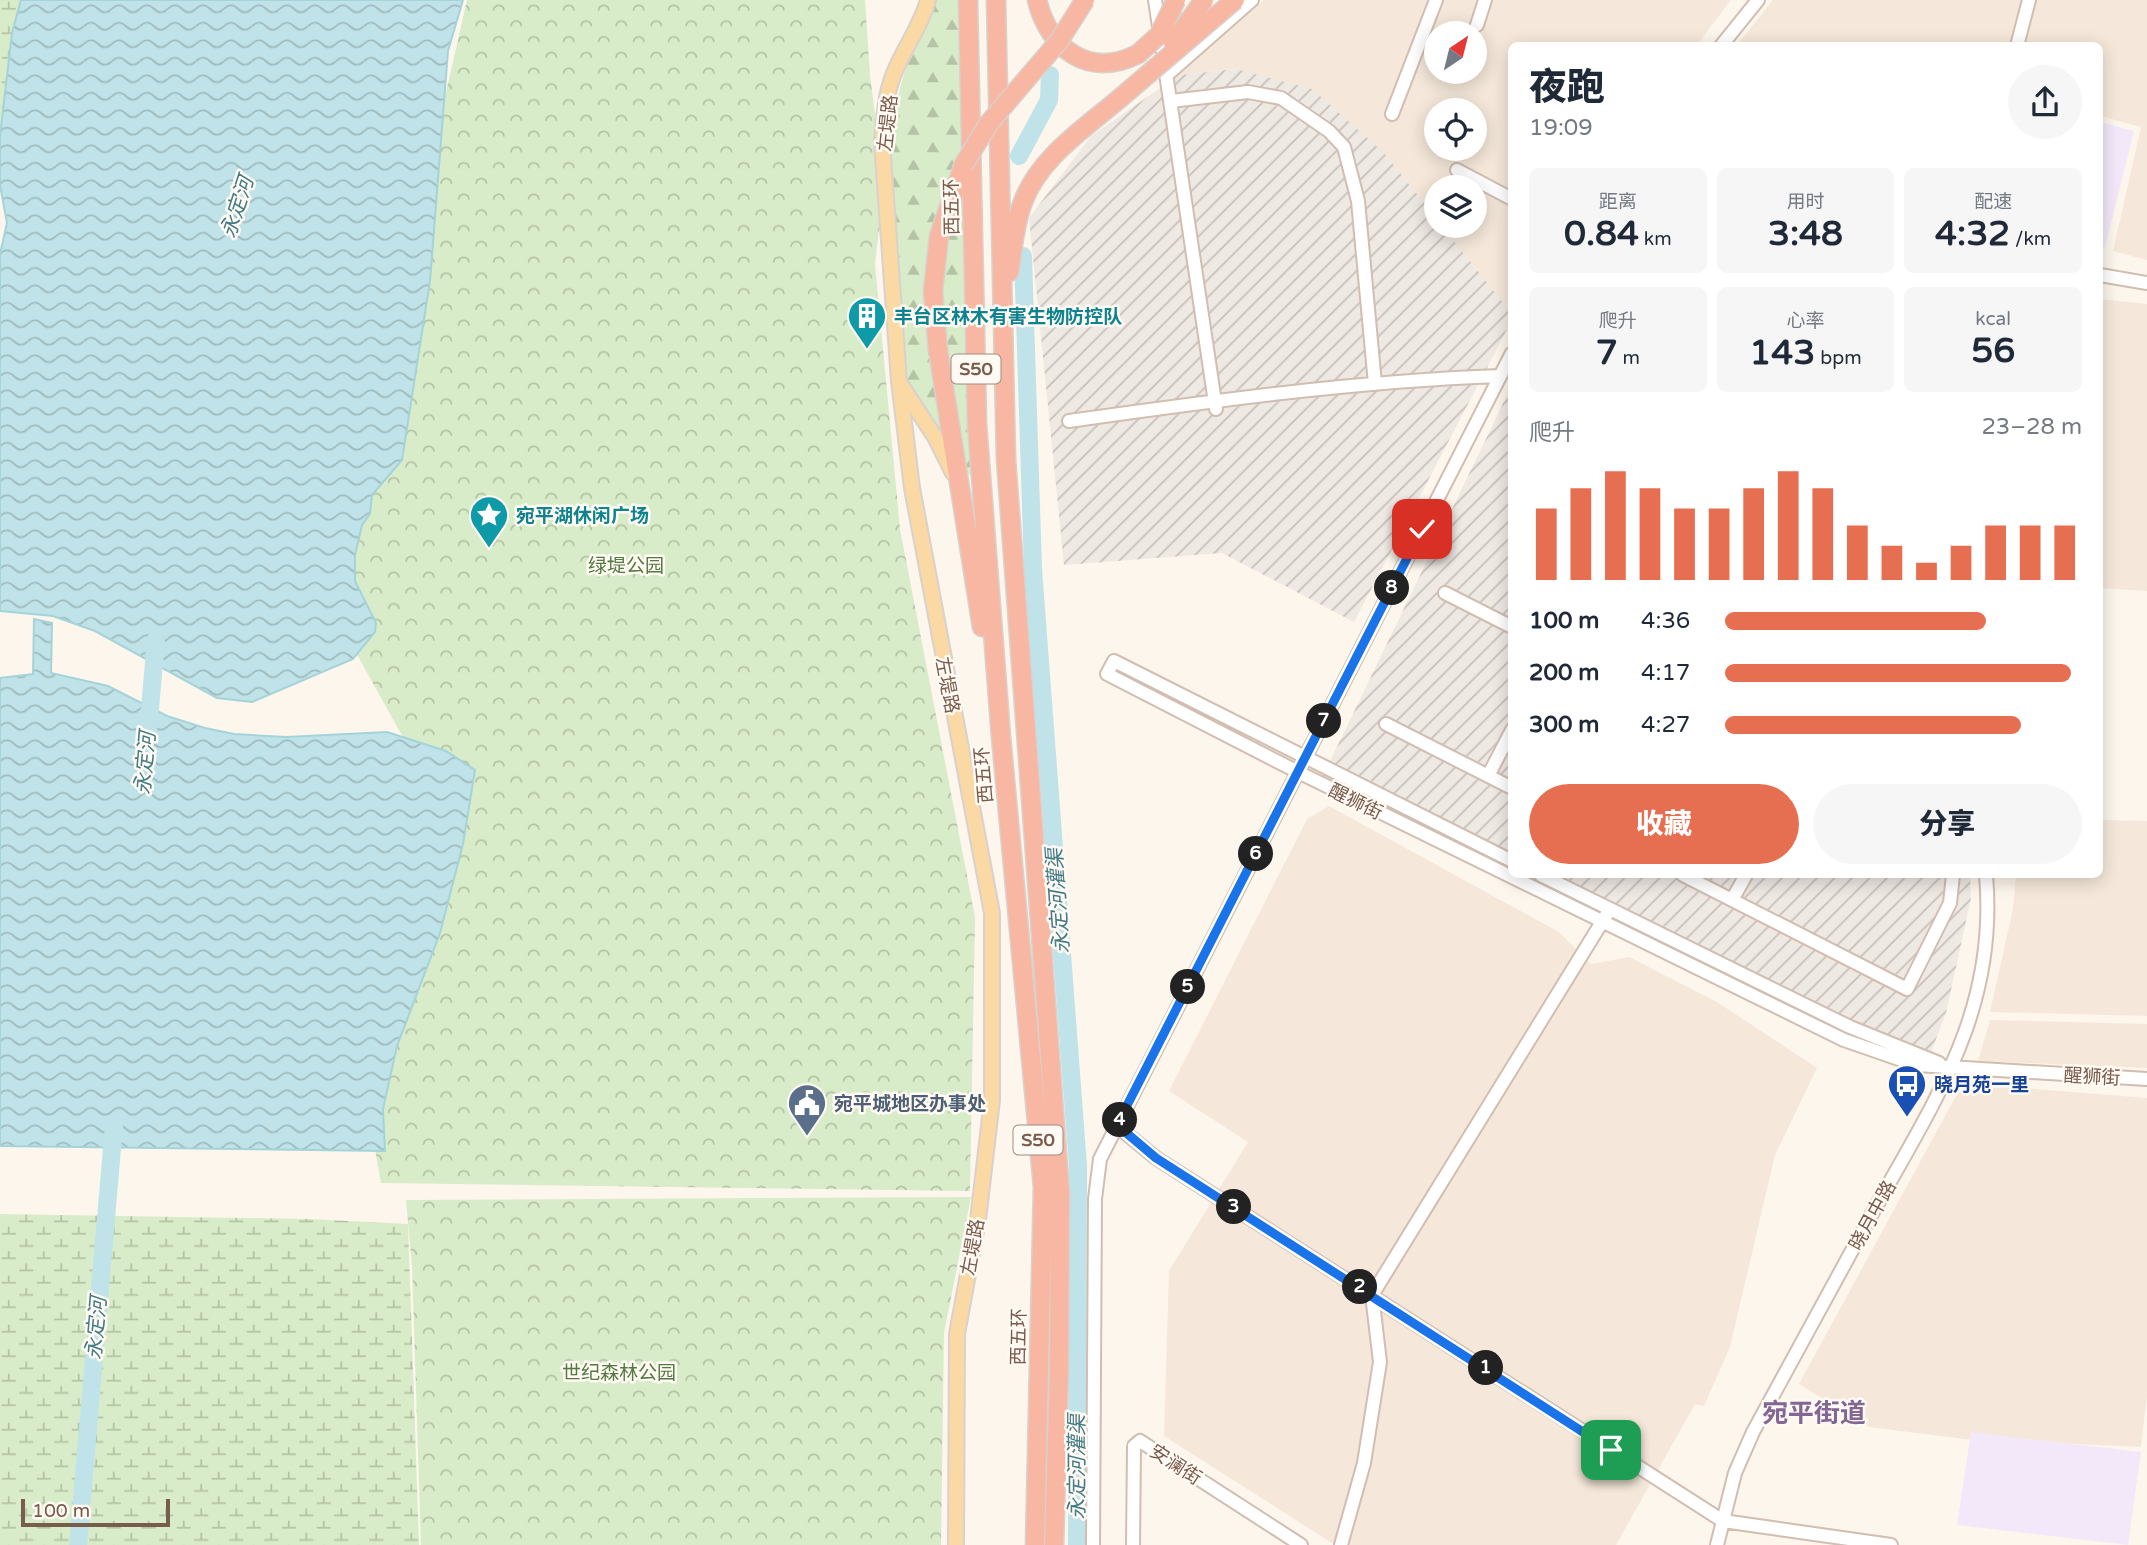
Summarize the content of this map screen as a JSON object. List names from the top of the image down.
{
  "streets": {
    "highway": ["西五环", "S50"],
    "main road": ["左堤路"],
    "street": ["醒狮街", "晓月中路", "安澜街"]
  },
  "crossings": [
    ["醒狮街", "晓月中路"]
  ],
  "districts": ["宛平街道"],
  "water": ["永定河", "永定河灌渠"],
  "parks": ["绿堤公园", "世纪森林公园"],
  "places": {
    "building": ["丰台区林木有害生物防控队"],
    "place": ["宛平湖休闲广场"],
    "bus stop": ["晓月苑一里"],
    "public building": ["宛平城地区办事处"]
  },
  "scale_bar": "100 m",
  "north": "top right",
  "page": {
    "heading": ["夜跑", "19:09"],
    "stats": [
      ["距离", "0.84 km"],
      ["用时", "3:48"],
      ["配速", "4:32 /km"],
      ["爬升", "7 m"],
      ["心率", "143 bpm"],
      ["kcal", "56"]
    ],
    "chart": ["爬升", "23–28 m"],
    "pins": [
      "8",
      "7",
      "6",
      "5",
      "4",
      "3",
      "2",
      "1"
    ],
    "list": [
      {
        "name": "100 m",
        "note": "4:36"
      },
      {
        "name": "200 m",
        "note": "4:17"
      },
      {
        "name": "300 m",
        "note": "4:27"
      }
    ],
    "buttons": ["收藏", "分享"],
    "scale": "100 m"
  }
}
